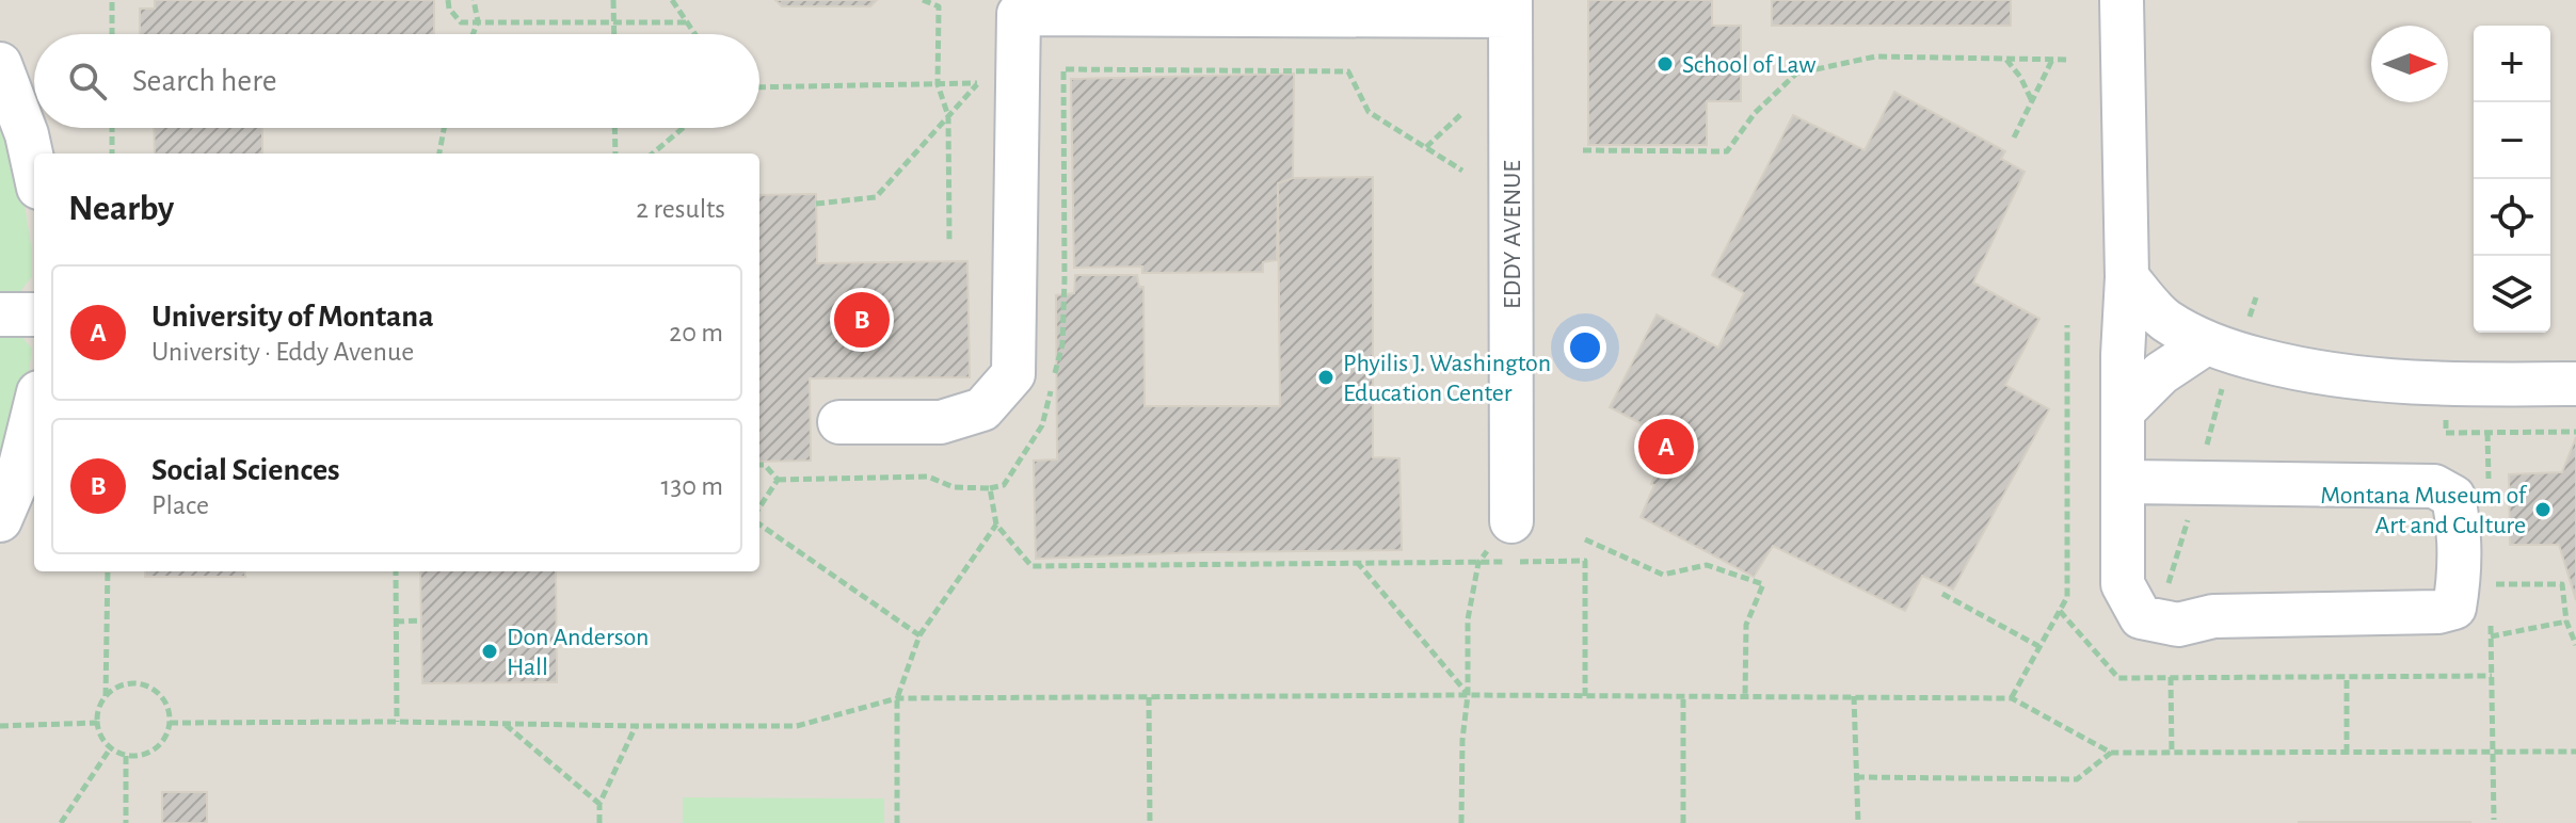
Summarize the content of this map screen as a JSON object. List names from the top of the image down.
{
  "streets": {
    "street": ["EDDY AVENUE"]
  },
  "places": [
    "School of Law",
    "Phyilis J. Washington Education Center",
    "Montana Museum of Art and Culture",
    "Don Anderson Hall"
  ],
  "north": "right",
  "page": {
    "map_buttons": ["+", "−"],
    "search": "Search here",
    "heading": ["Nearby", "2 results"],
    "list": [
      {
        "mark": "A",
        "name": "University of Montana",
        "note": "University · Eddy Avenue",
        "value": "20 m"
      },
      {
        "mark": "B",
        "name": "Social Sciences",
        "note": "Place",
        "value": "130 m"
      }
    ],
    "pins": ["B", "A"]
  }
}
